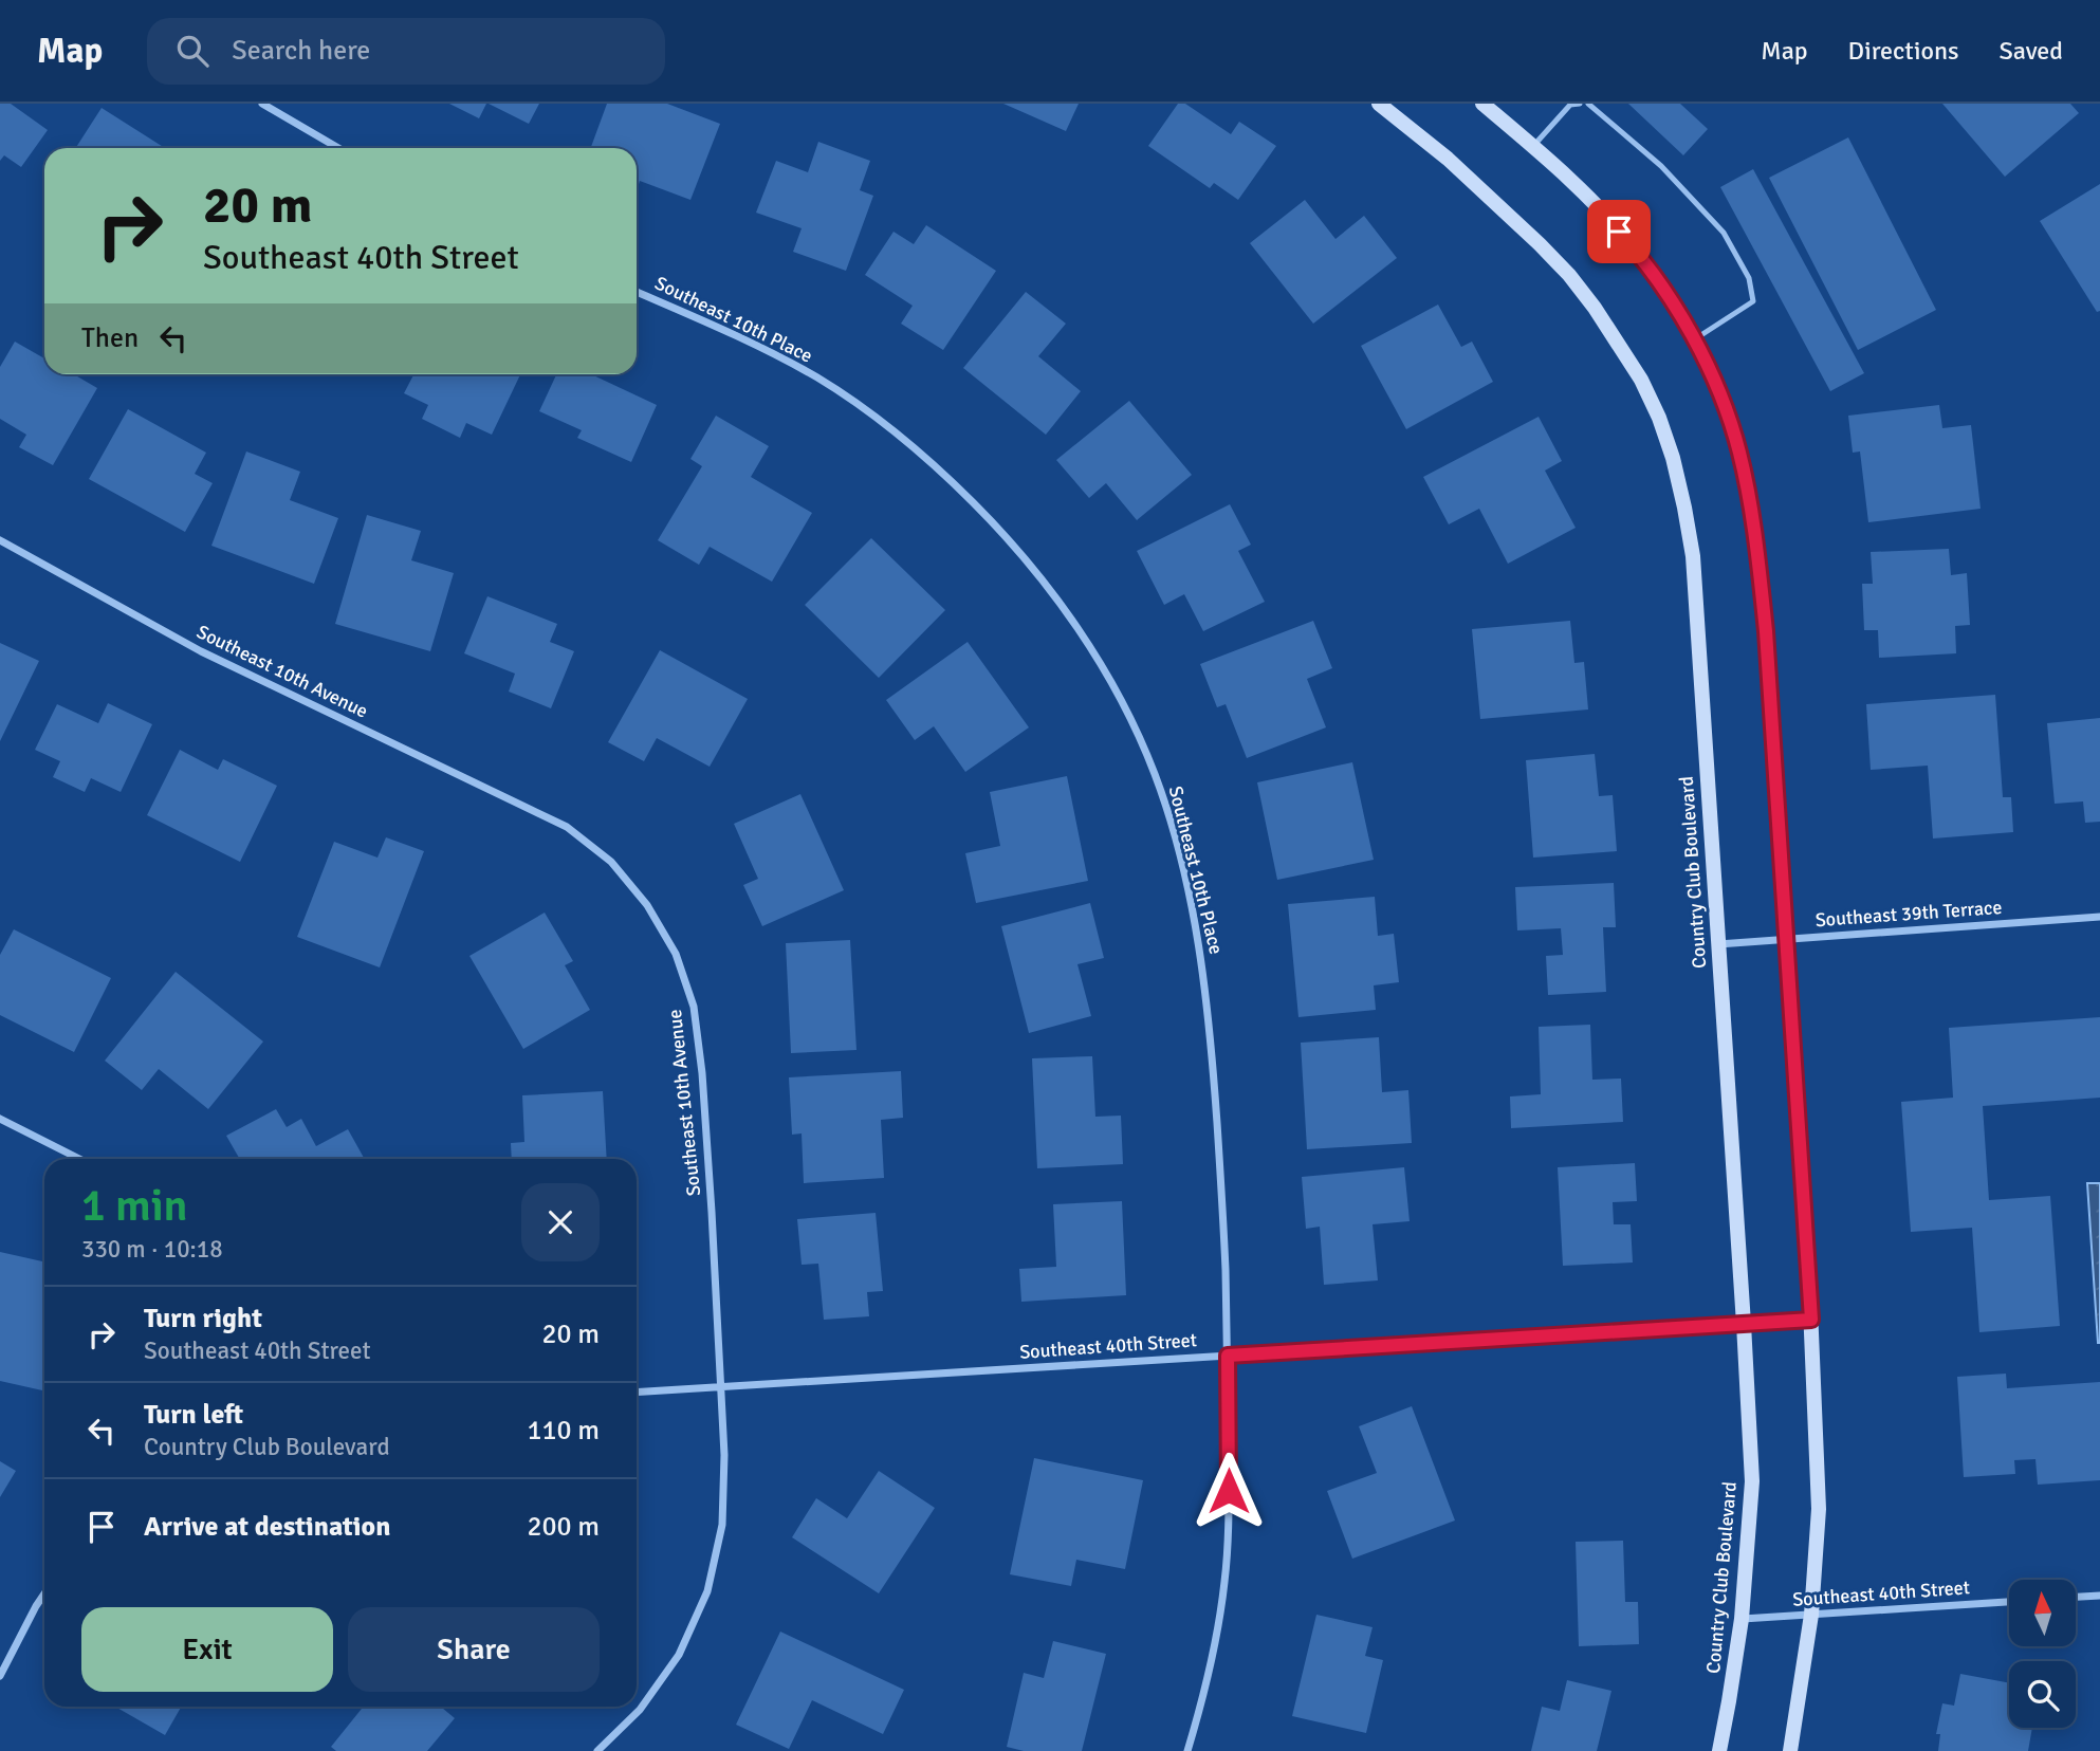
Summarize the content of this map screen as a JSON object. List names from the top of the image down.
{
  "streets": {
    "main road": ["Country Club Boulevard"],
    "street": [
      "Southeast 10th Place",
      "Southeast 10th Avenue",
      "Southeast 39th Terrace",
      "Southeast 40th Street"
    ]
  },
  "crossings": [
    ["Southeast 10th Place", "Southeast 40th Street"],
    ["Southeast 10th Avenue", "Southeast 40th Street"],
    ["Country Club Boulevard", "Southeast 39th Terrace"],
    ["Country Club Boulevard", "Southeast 40th Street"]
  ],
  "north": "top",
  "page": {
    "header": "Map",
    "search": "Search here",
    "nav": ["Map", "Directions", "Saved"],
    "turn": ["20 m", "Southeast 40th Street"],
    "then": "Then",
    "heading": ["1 min", "330 m · 10:18"],
    "list": [
      {
        "name": "Turn right",
        "note": "Southeast 40th Street",
        "value": "20 m"
      },
      {
        "name": "Turn left",
        "note": "Country Club Boulevard",
        "value": "110 m"
      },
      {
        "name": "Arrive at destination",
        "value": "200 m"
      }
    ],
    "buttons": ["Exit", "Share"]
  }
}
